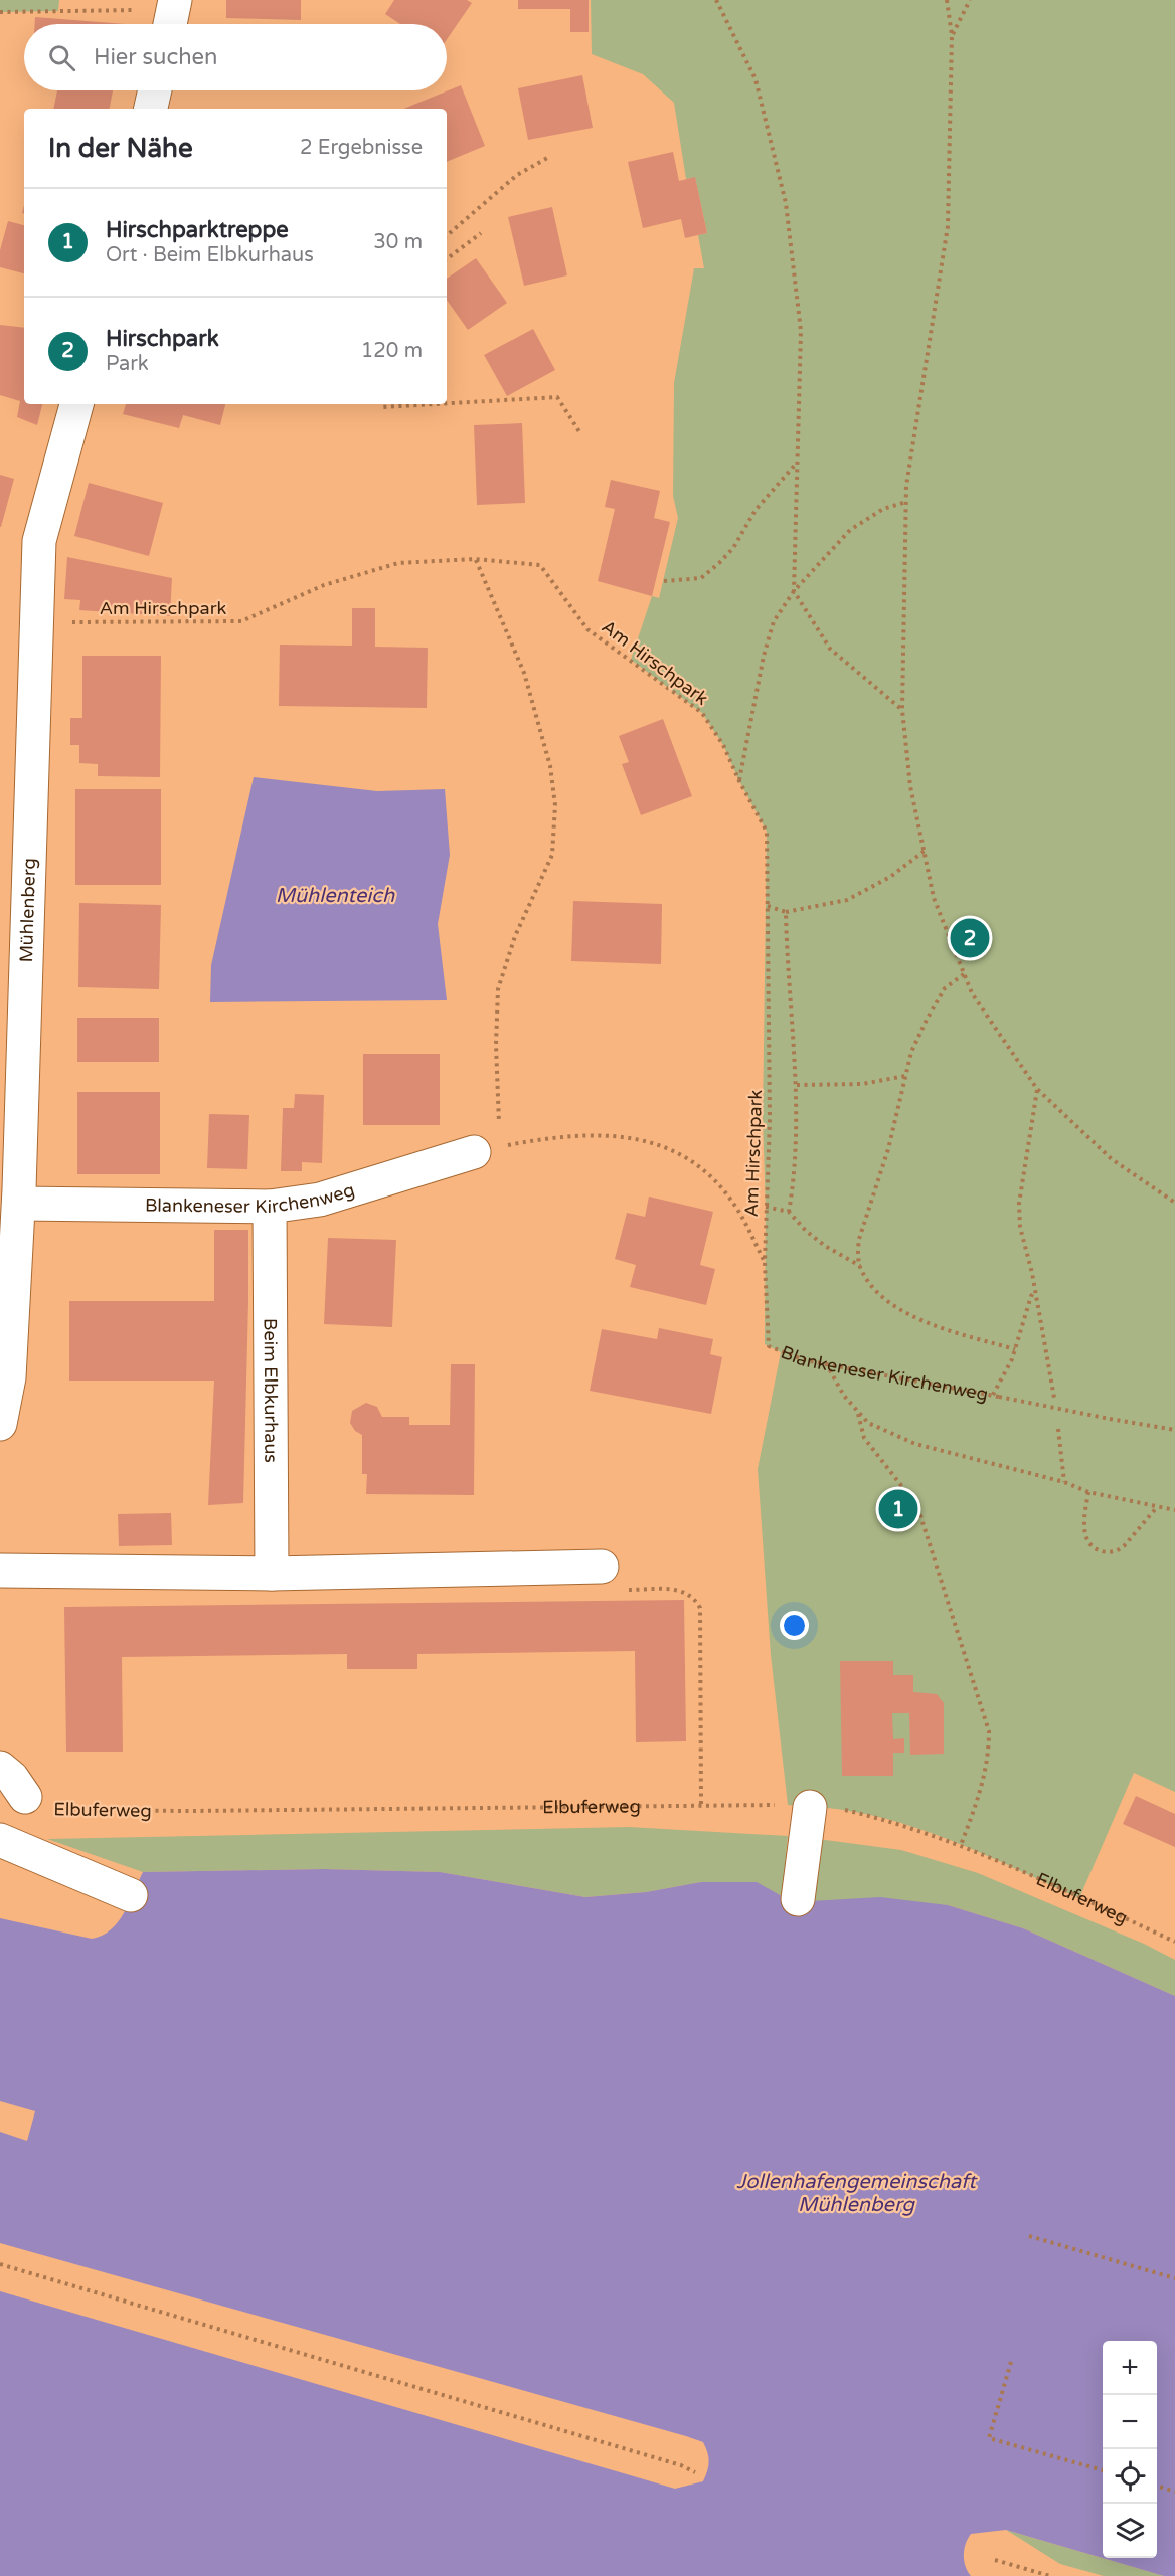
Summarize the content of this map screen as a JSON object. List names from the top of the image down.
{
  "streets": {
    "street": ["Mühlenberg", "Blankeneser Kirchenweg", "Beim Elbkurhaus"],
    "path": ["Am Hirschpark", "Elbuferweg"]
  },
  "crossings": [
    ["Am Hirschpark", "Mühlenberg"],
    ["Am Hirschpark", "Blankeneser Kirchenweg"],
    ["Mühlenberg", "Blankeneser Kirchenweg"],
    ["Blankeneser Kirchenweg", "Beim Elbkurhaus"]
  ],
  "water": ["Mühlenteich", "Jollenhafengemeinschaft Mühlenberg"],
  "page": {
    "search": "Hier suchen",
    "heading": ["In der Nähe", "2 Ergebnisse"],
    "list": [
      {
        "mark": "1",
        "name": "Hirschparktreppe",
        "note": "Ort · Beim Elbkurhaus",
        "value": "30 m"
      },
      {
        "mark": "2",
        "name": "Hirschpark",
        "note": "Park",
        "value": "120 m"
      }
    ],
    "pins": ["2", "1"],
    "map_buttons": ["+", "−"]
  }
}
